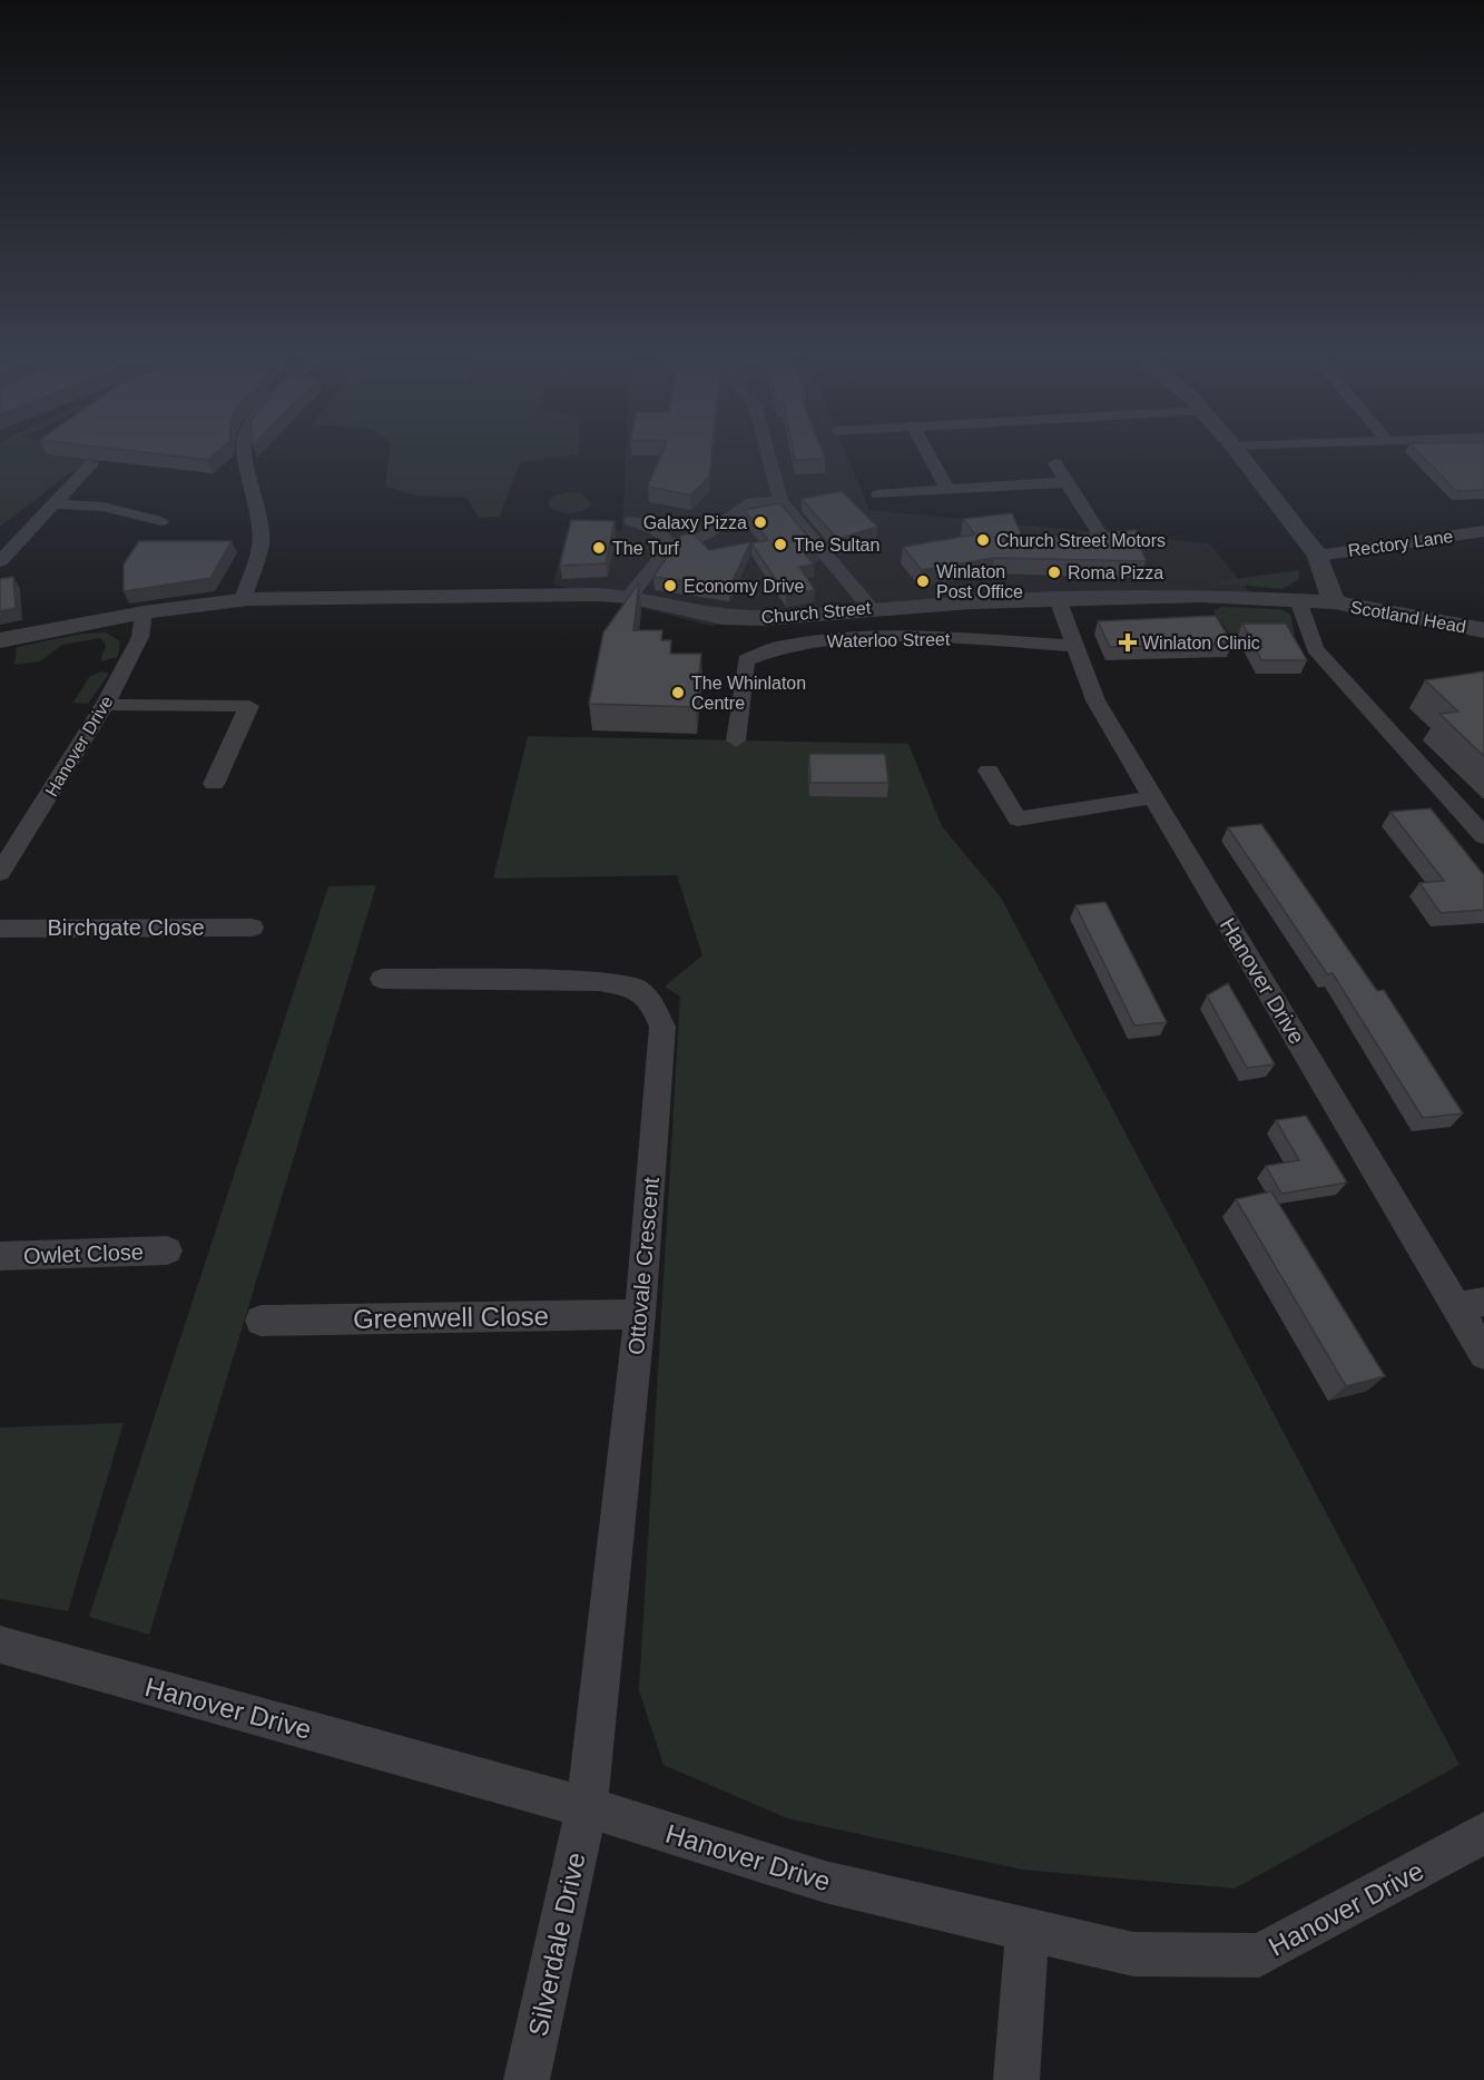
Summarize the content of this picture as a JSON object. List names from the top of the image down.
{
  "streets": {
    "street": [
      "Rectory Lane",
      "Church Street",
      "Scotland Head",
      "Waterloo Street",
      "Hanover Drive",
      "Birchgate Close",
      "Owlet Close",
      "Ottovale Crescent",
      "Greenwell Close",
      "Silverdale Drive"
    ]
  },
  "crossings": [
    ["Church Street", "Scotland Head"],
    ["Church Street", "Hanover Drive"],
    ["Waterloo Street", "Hanover Drive"],
    ["Hanover Drive", "Ottovale Crescent"],
    ["Hanover Drive", "Silverdale Drive"],
    ["Ottovale Crescent", "Greenwell Close"],
    ["Ottovale Crescent", "Silverdale Drive"]
  ],
  "places": {
    "other": [
      "Galaxy Pizza",
      "Church Street Motors",
      "The Sultan",
      "The Turf",
      "Roma Pizza",
      "Winlaton Post Office",
      "Economy Drive",
      "The Whinlaton Centre"
    ],
    "health": ["Winlaton Clinic"]
  }
}
